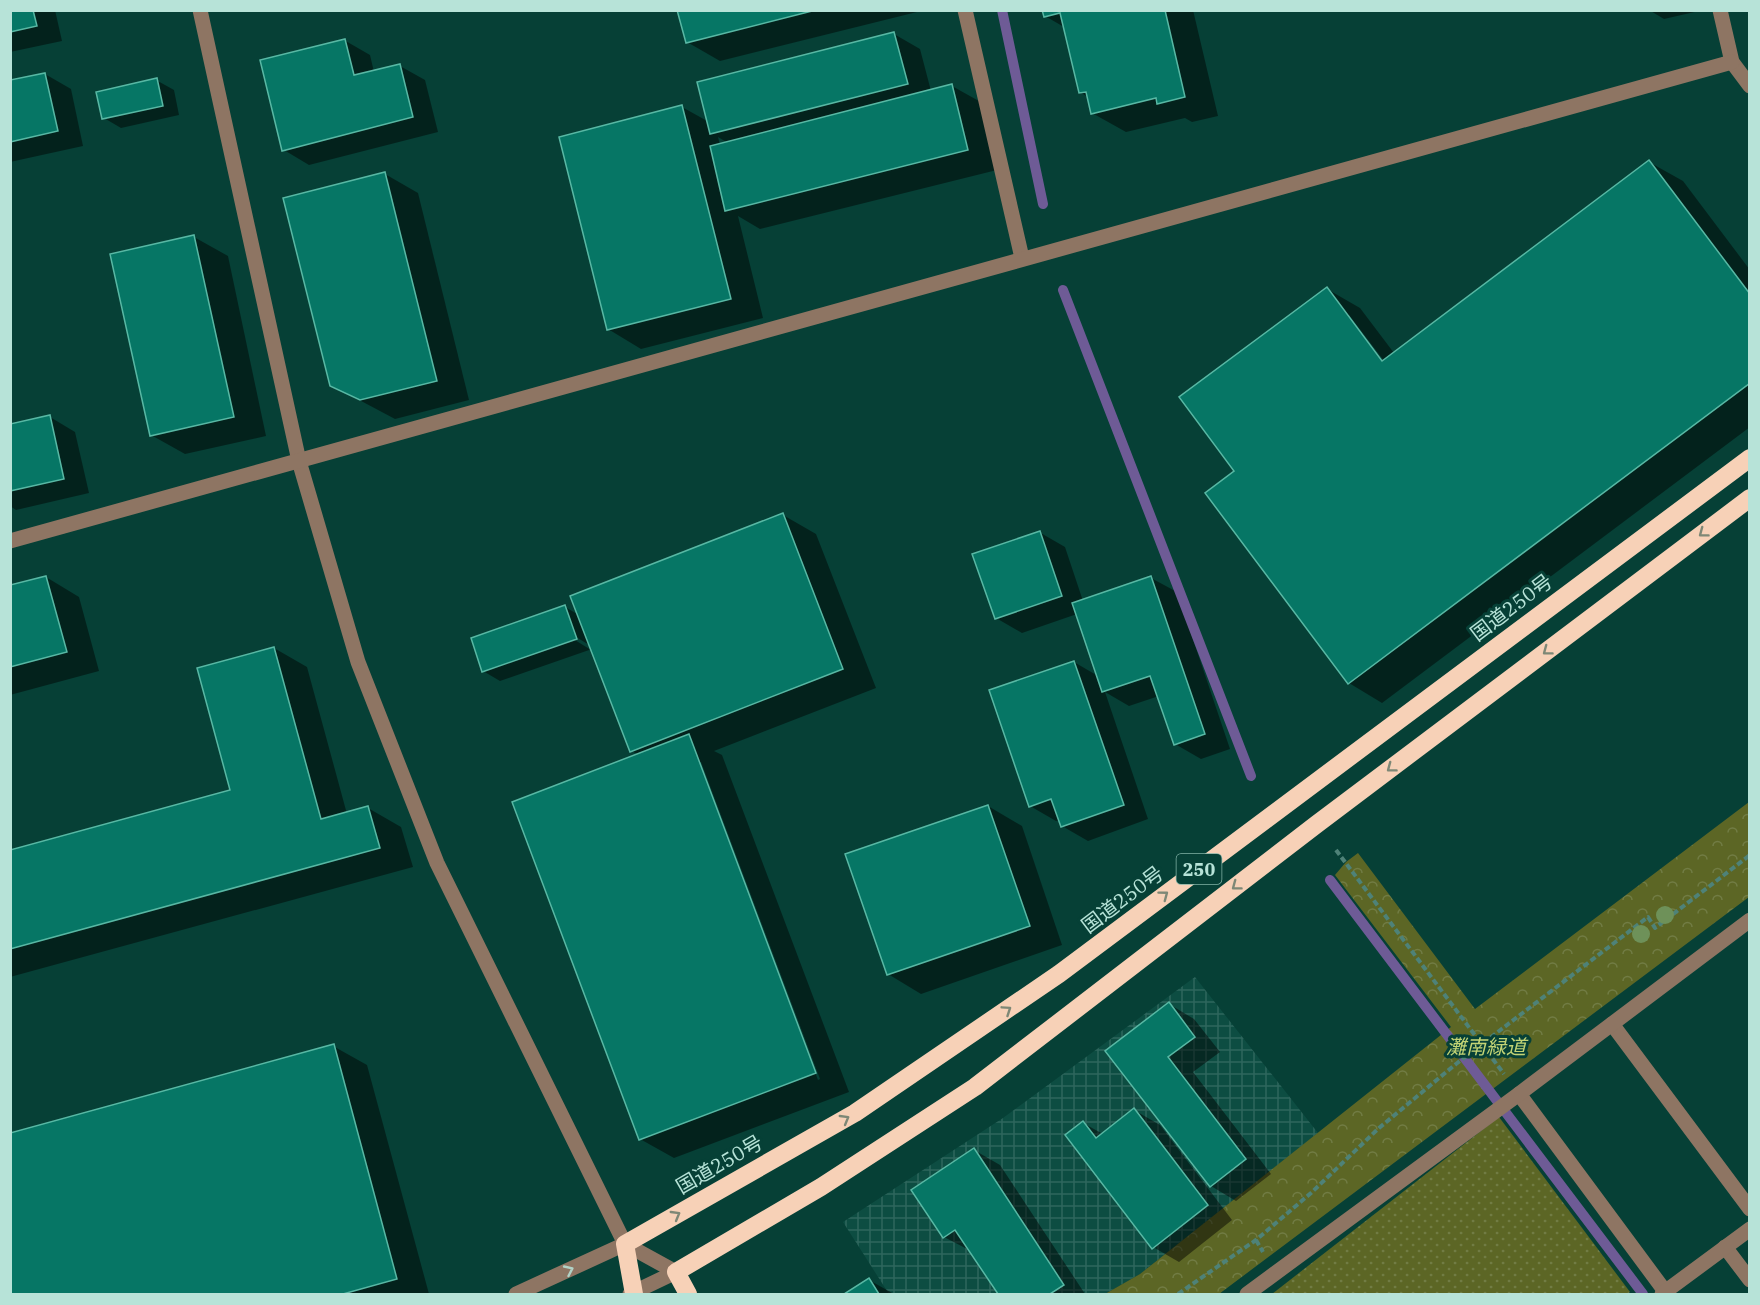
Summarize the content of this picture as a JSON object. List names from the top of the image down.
{
  "streets": {
    "highway": ["国道250号", "250"]
  },
  "parks": ["灘南緑道"]
}
